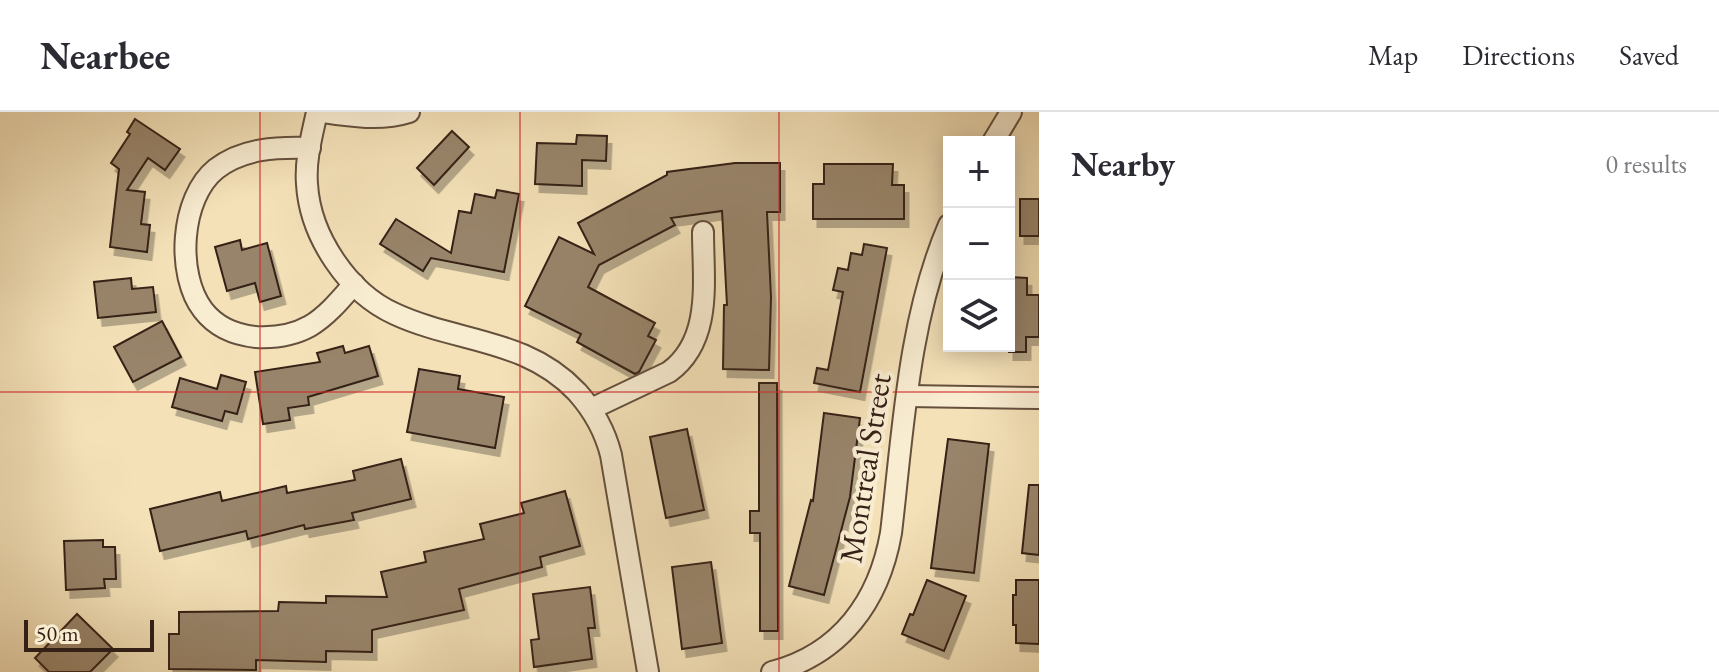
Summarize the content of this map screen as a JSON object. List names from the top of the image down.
{
  "streets": {
    "street": ["Montreal Street"]
  },
  "scale_bar": "50 m",
  "page": {
    "header": "Nearbee",
    "nav": ["Map", "Directions", "Saved"],
    "heading": ["Nearby", "0 results"],
    "map_buttons": ["+", "−"],
    "scale": "50 m"
  }
}
